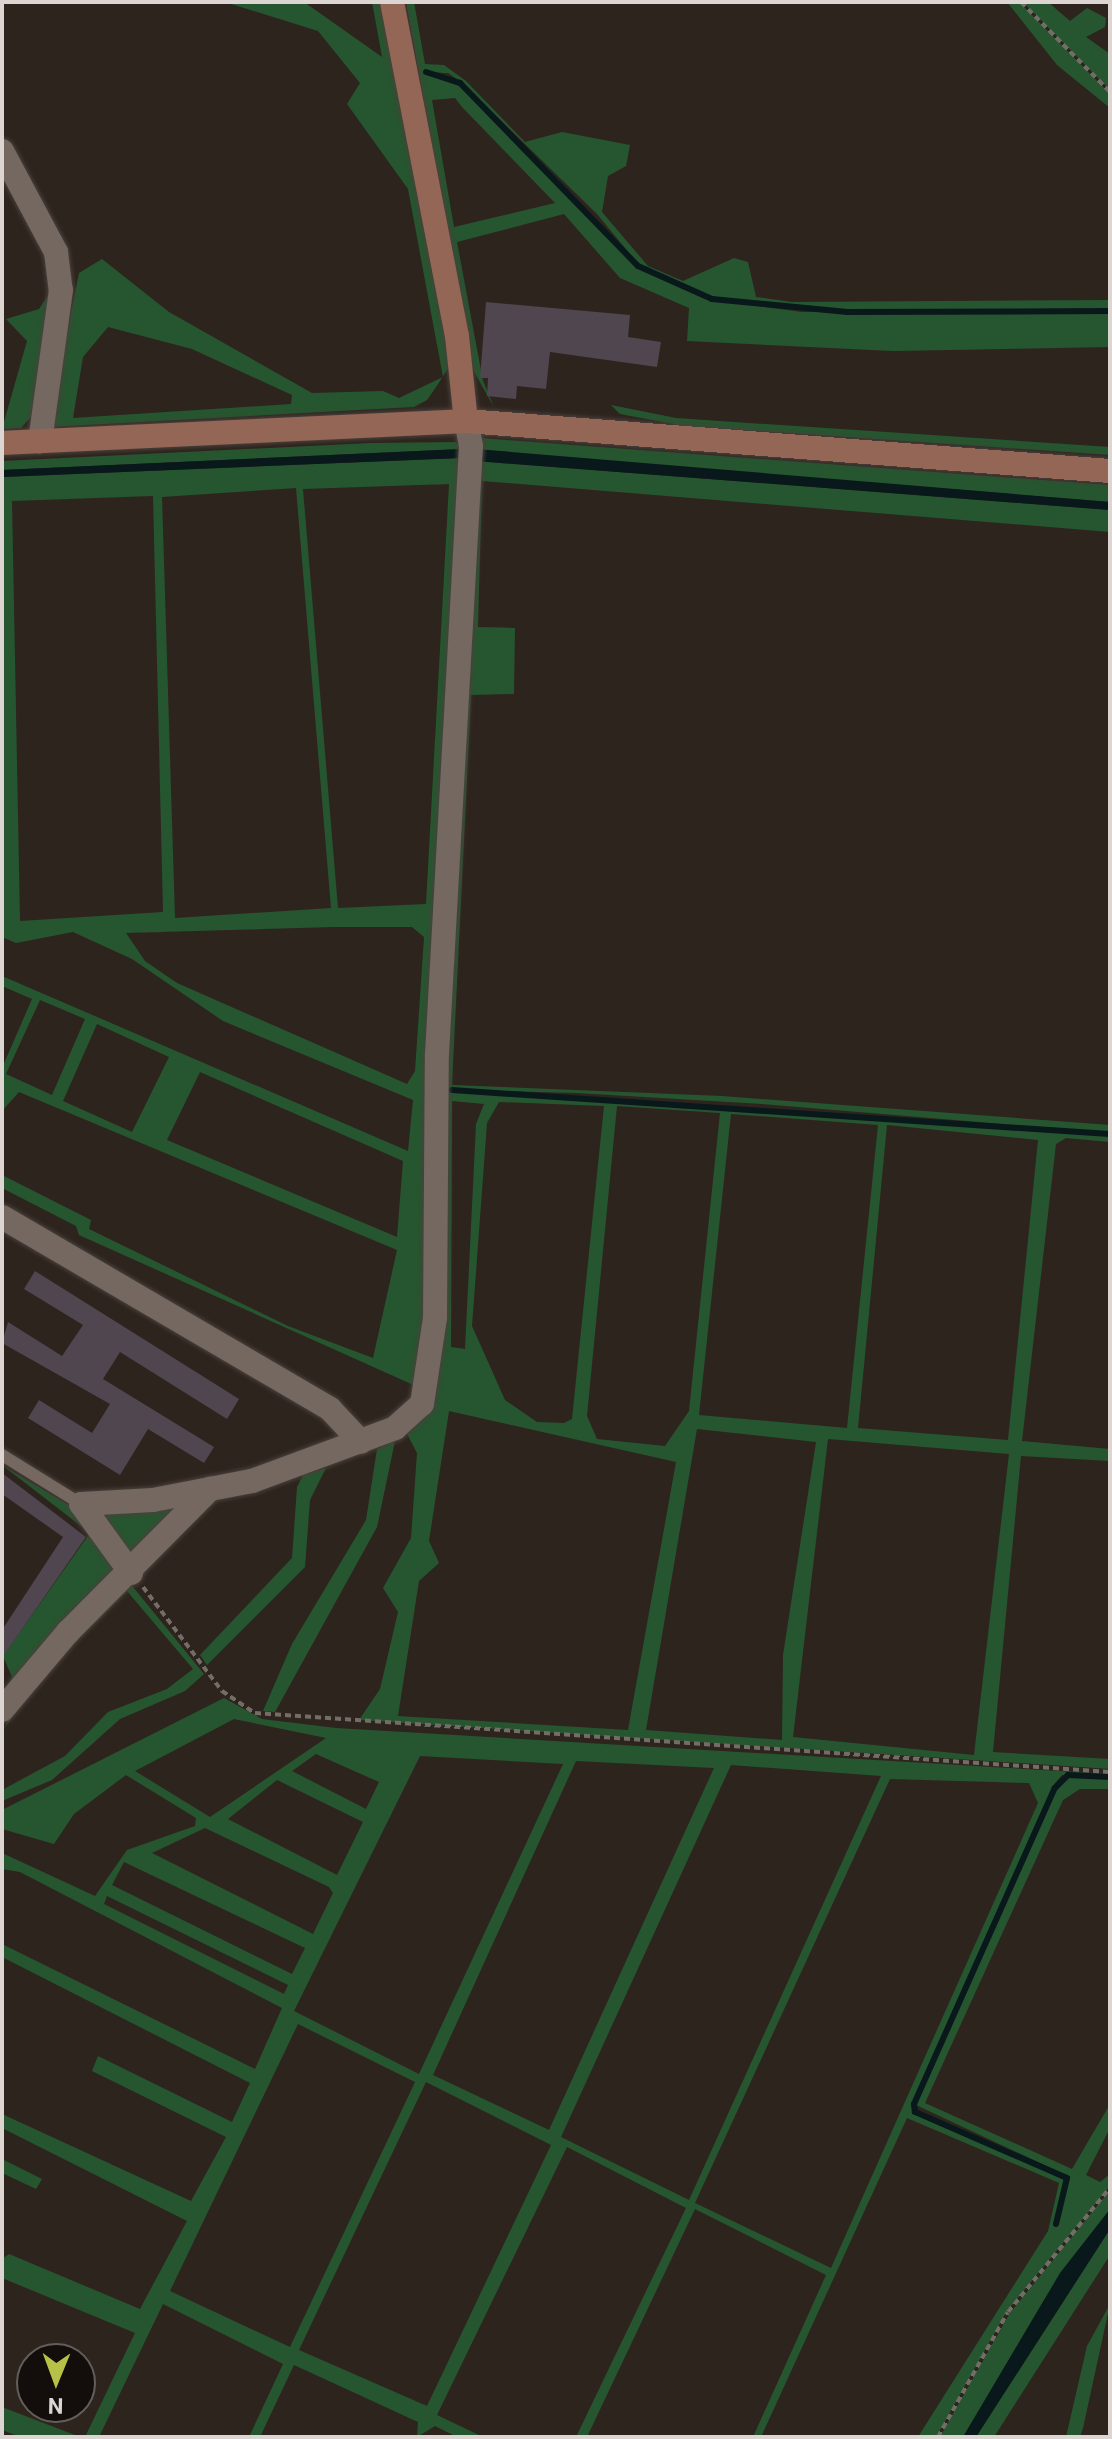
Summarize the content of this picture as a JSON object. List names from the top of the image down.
{
  "north": "bottom"
}
